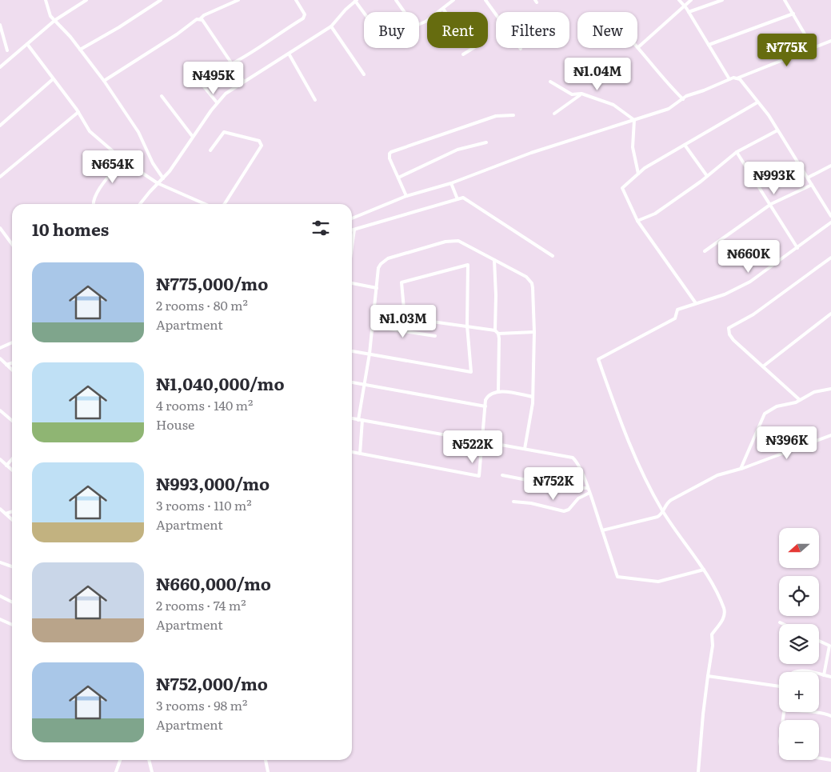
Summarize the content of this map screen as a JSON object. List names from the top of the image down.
{
  "north": "left",
  "page": {
    "chip": [
      "Buy",
      "Rent",
      "Filters",
      "New"
    ],
    "price": [
      "₦775K",
      "₦1.04M",
      "₦495K",
      "₦654K",
      "₦993K",
      "₦660K",
      "₦1.03M",
      "₦396K",
      "₦522K",
      "₦752K"
    ],
    "heading": "10 homes",
    "list": [
      {
        "name": "₦775,000/mo",
        "note": "2 rooms · 80 m² · Apartment"
      },
      {
        "name": "₦1,040,000/mo",
        "note": "4 rooms · 140 m² · House"
      },
      {
        "name": "₦993,000/mo",
        "note": "3 rooms · 110 m² · Apartment"
      },
      {
        "name": "₦660,000/mo",
        "note": "2 rooms · 74 m² · Apartment"
      },
      {
        "name": "₦752,000/mo",
        "note": "3 rooms · 98 m² · Apartment"
      }
    ],
    "map_buttons": ["+", "−"]
  }
}
